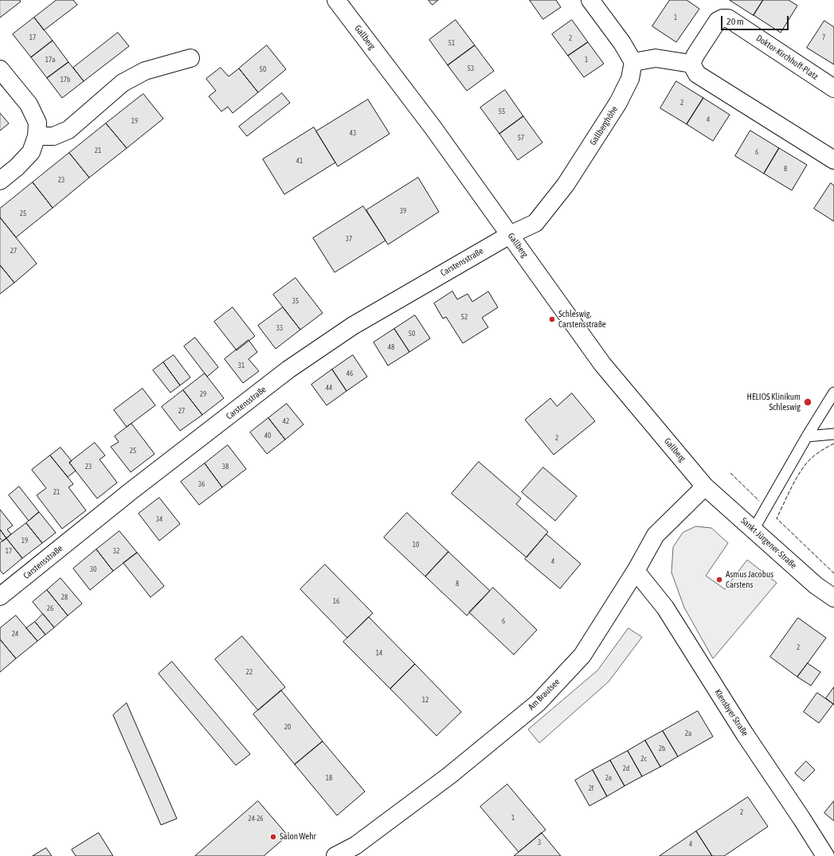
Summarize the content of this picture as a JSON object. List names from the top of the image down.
{
  "streets": {
    "street": [
      "Gallberg",
      "Doktor-Kirchhoff-Platz",
      "Gallberghöhe",
      "Carstensstraße",
      "Sankt-Jürgener-Straße",
      "Am Brautsee",
      "Klensbyer Straße"
    ]
  },
  "crossings": [
    ["Gallberg", "Gallberghöhe"],
    ["Gallberg", "Carstensstraße"],
    ["Gallberg", "Sankt-Jürgener-Straße"],
    ["Gallberg", "Am Brautsee"],
    ["Gallberghöhe", "Carstensstraße"],
    ["Sankt-Jürgener-Straße", "Am Brautsee"],
    ["Am Brautsee", "Klensbyer Straße"]
  ],
  "places": [
    "Schleswig, Carstensstraße",
    "HELIOS Klinikum Schleswig",
    "Asmus Jacobus Carstens",
    "Salon Wehr"
  ],
  "house_numbers": [
    "1",
    "17",
    "7",
    "2",
    "51",
    "17a",
    "1",
    "53",
    "50",
    "17b",
    "2",
    "55",
    "4",
    "19",
    "43",
    "57",
    "21",
    "6",
    "41",
    "8",
    "23",
    "39",
    "25",
    "37",
    "27",
    "35",
    "52",
    "33",
    "50",
    "48",
    "31",
    "46",
    "44",
    "29",
    "27",
    "42",
    "40",
    "2",
    "25",
    "23",
    "38",
    "36",
    "21",
    "34",
    "19",
    "10",
    "17",
    "32",
    "4",
    "30",
    "8",
    "28",
    "16",
    "26",
    "6",
    "24",
    "2",
    "14",
    "22",
    "12",
    "20",
    "2a",
    "2b",
    "2c",
    "2d",
    "18",
    "2e",
    "2f",
    "2",
    "1",
    "24-26",
    "3",
    "4"
  ],
  "scale_bar": "20 m"
}
